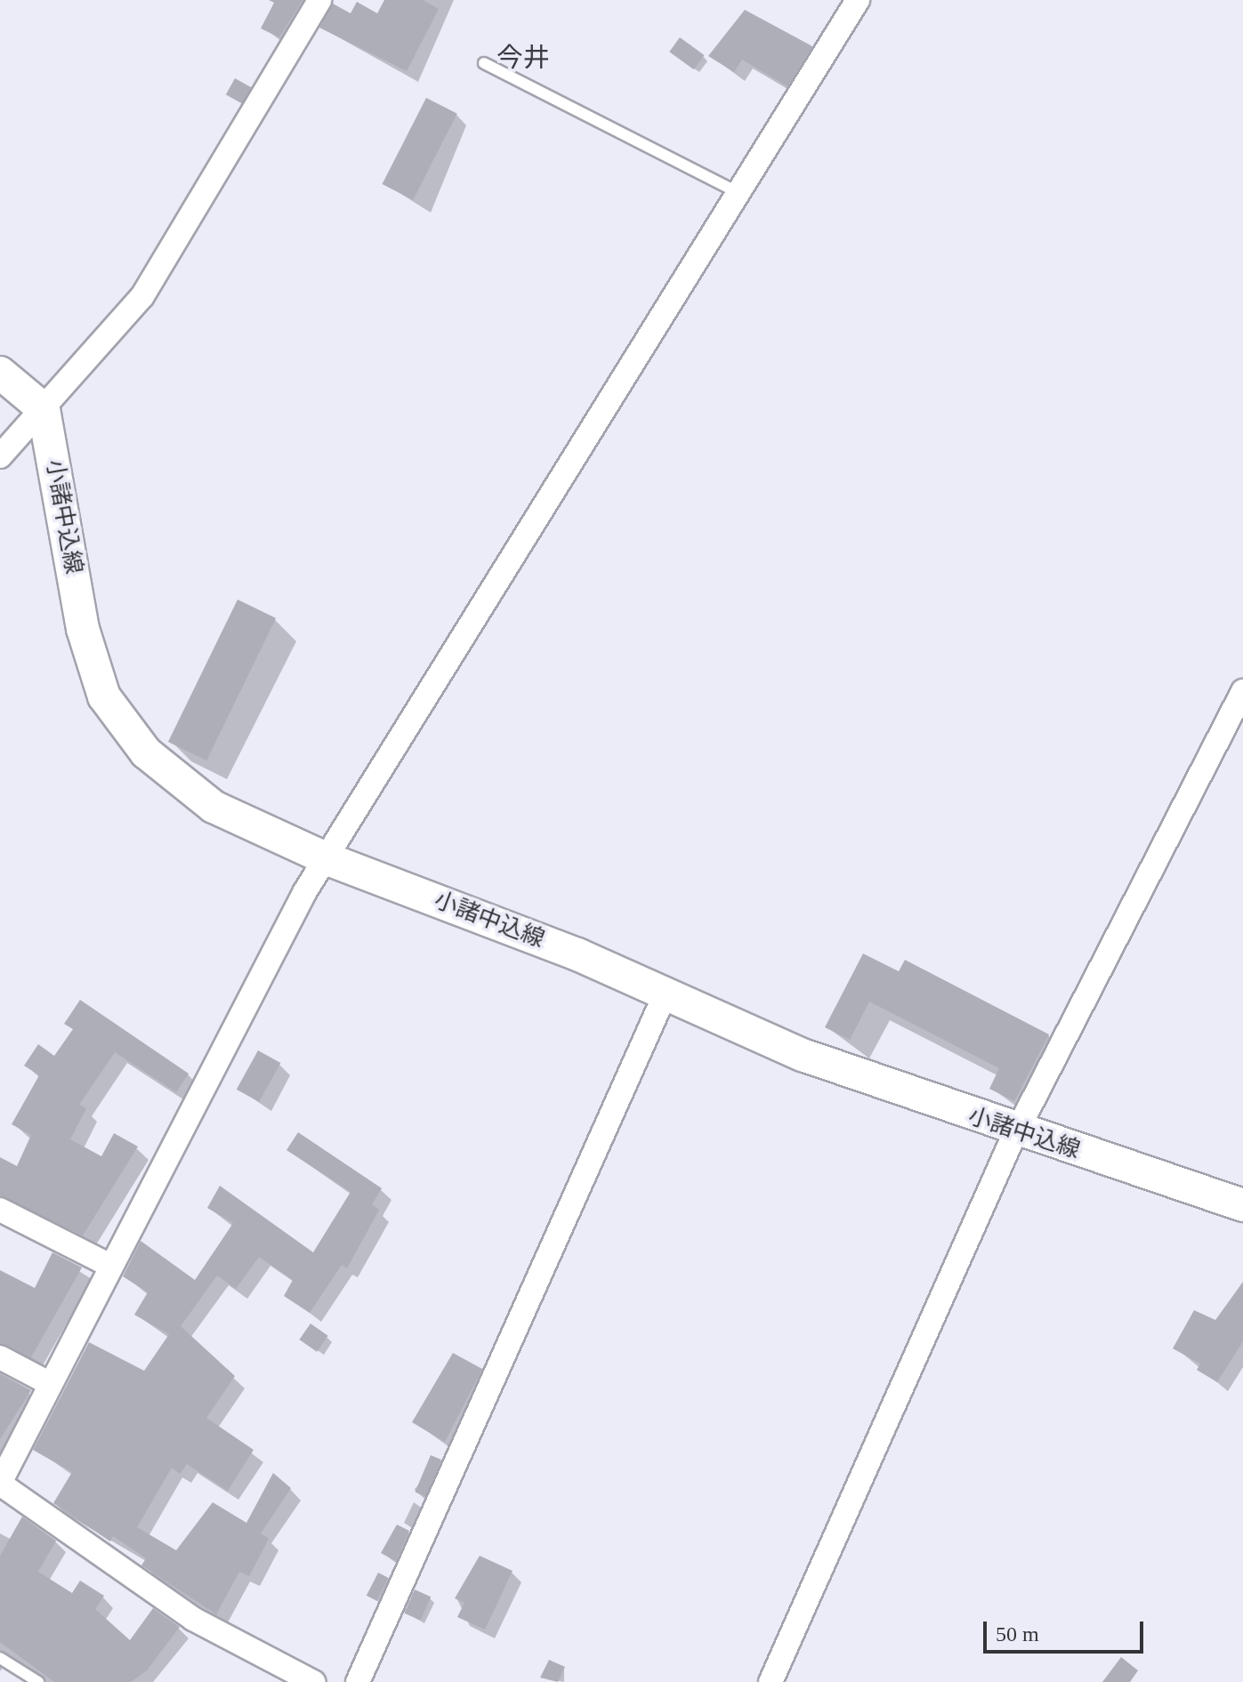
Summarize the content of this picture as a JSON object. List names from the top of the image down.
{
  "streets": {
    "main road": ["小諸中込線"]
  },
  "districts": ["今井"],
  "scale_bar": "50 m"
}
